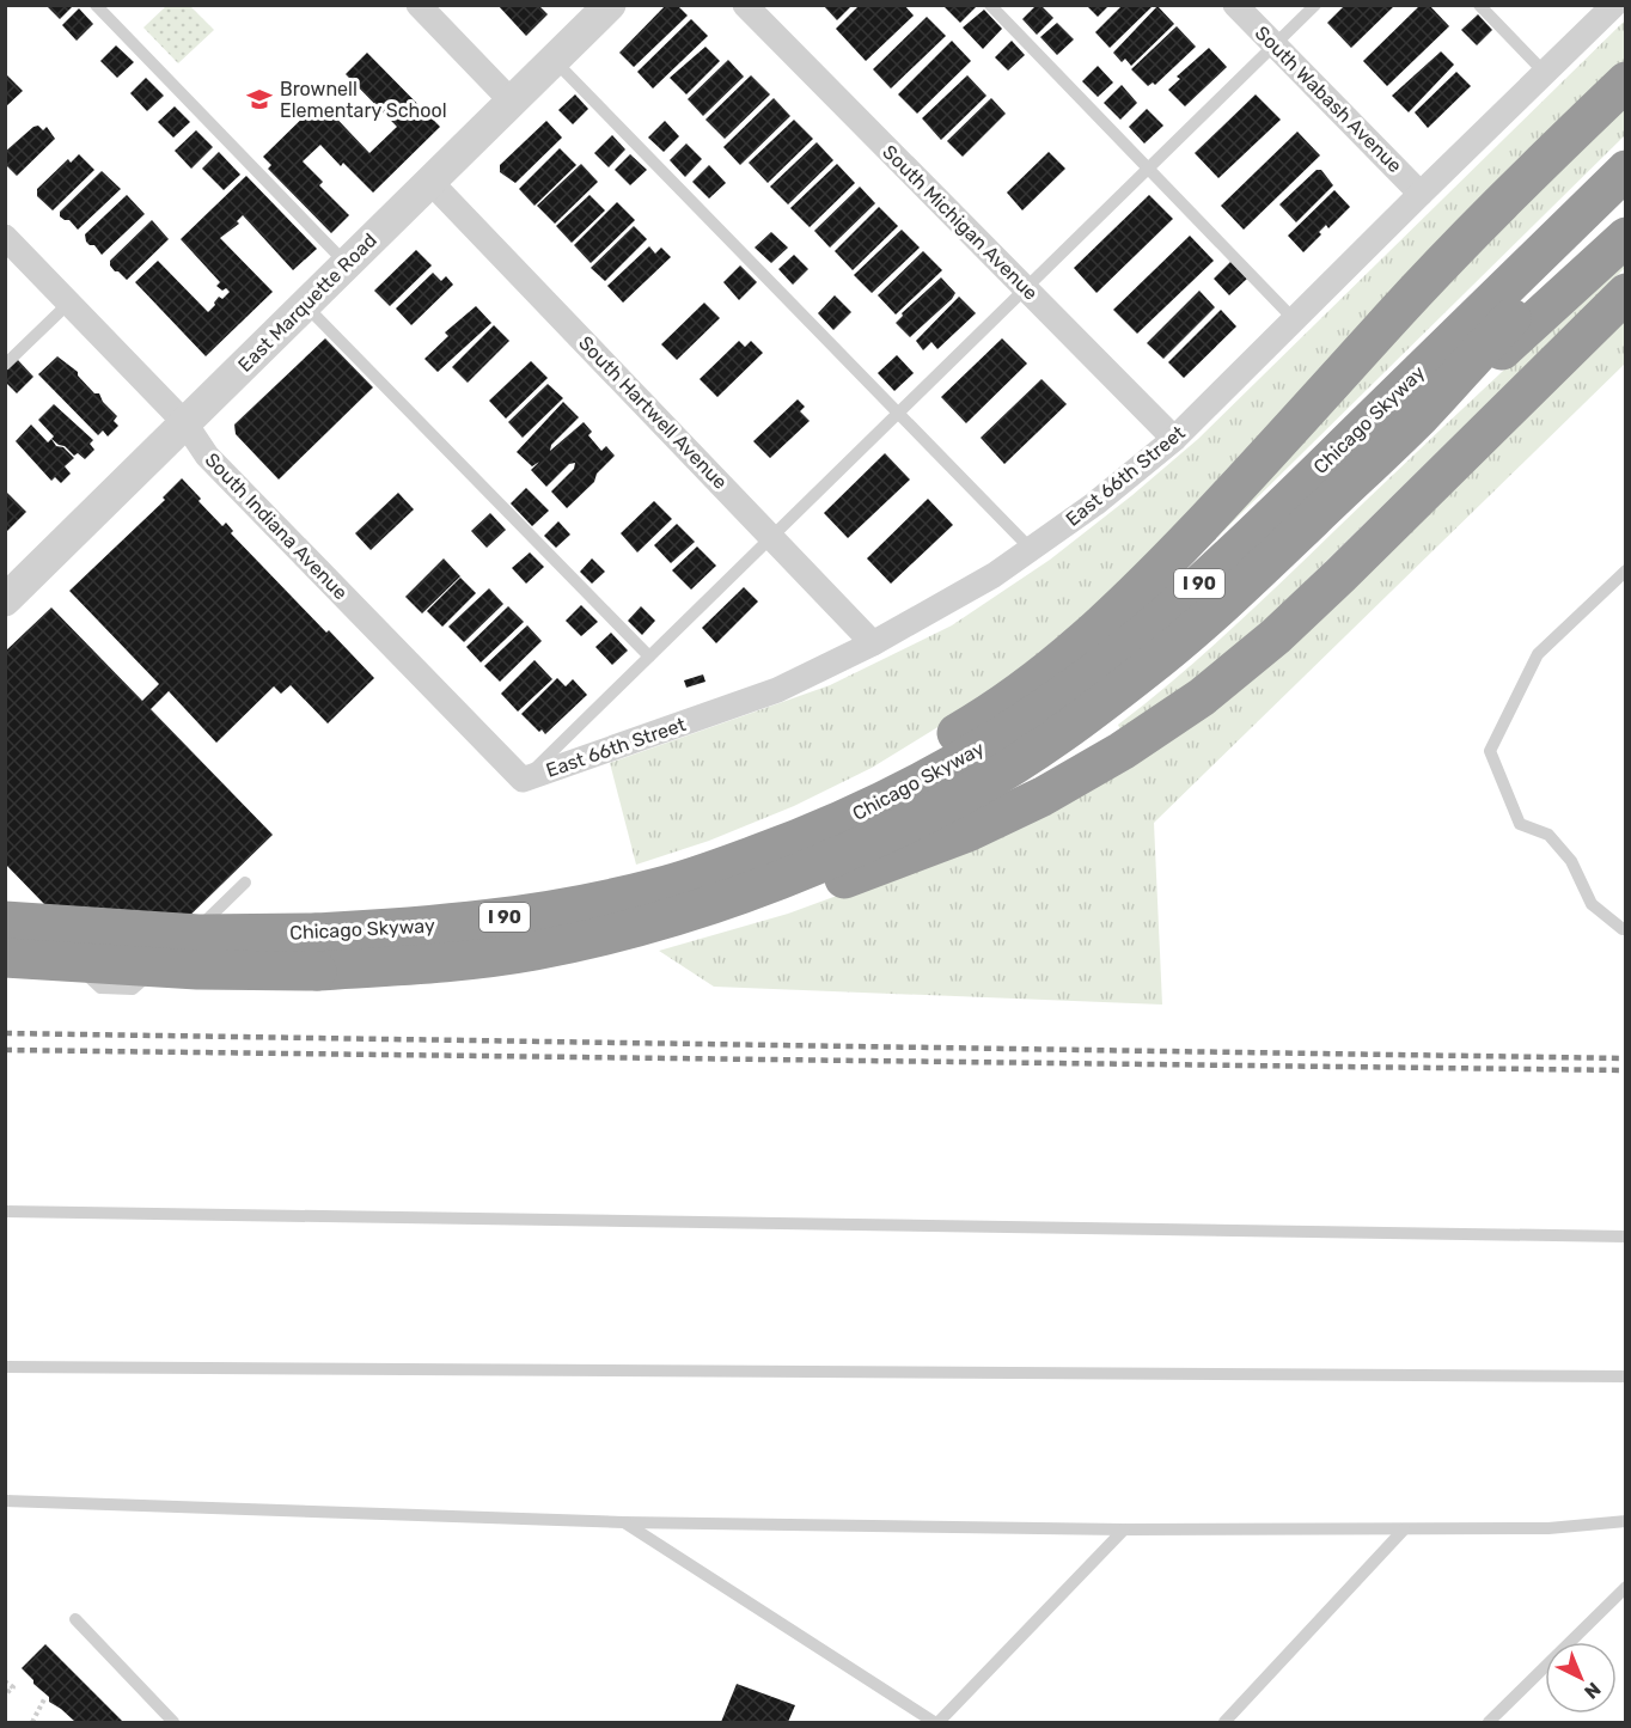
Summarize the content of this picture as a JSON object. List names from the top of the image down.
{
  "streets": {
    "highway": ["Chicago Skyway", "I 90"],
    "street": [
      "South Wabash Avenue",
      "South Michigan Avenue",
      "East Marquette Road",
      "South Hartwell Avenue",
      "East 66th Street",
      "South Indiana Avenue"
    ]
  },
  "crossings": [
    ["South Wabash Avenue", "East 66th Street"],
    ["South Michigan Avenue", "East 66th Street"],
    ["East Marquette Road", "South Hartwell Avenue"],
    ["East Marquette Road", "South Indiana Avenue"],
    ["South Hartwell Avenue", "East 66th Street"],
    ["East 66th Street", "South Indiana Avenue"]
  ],
  "places": {
    "school or university": ["Brownell Elementary School"]
  },
  "north": "bottom right"
}
